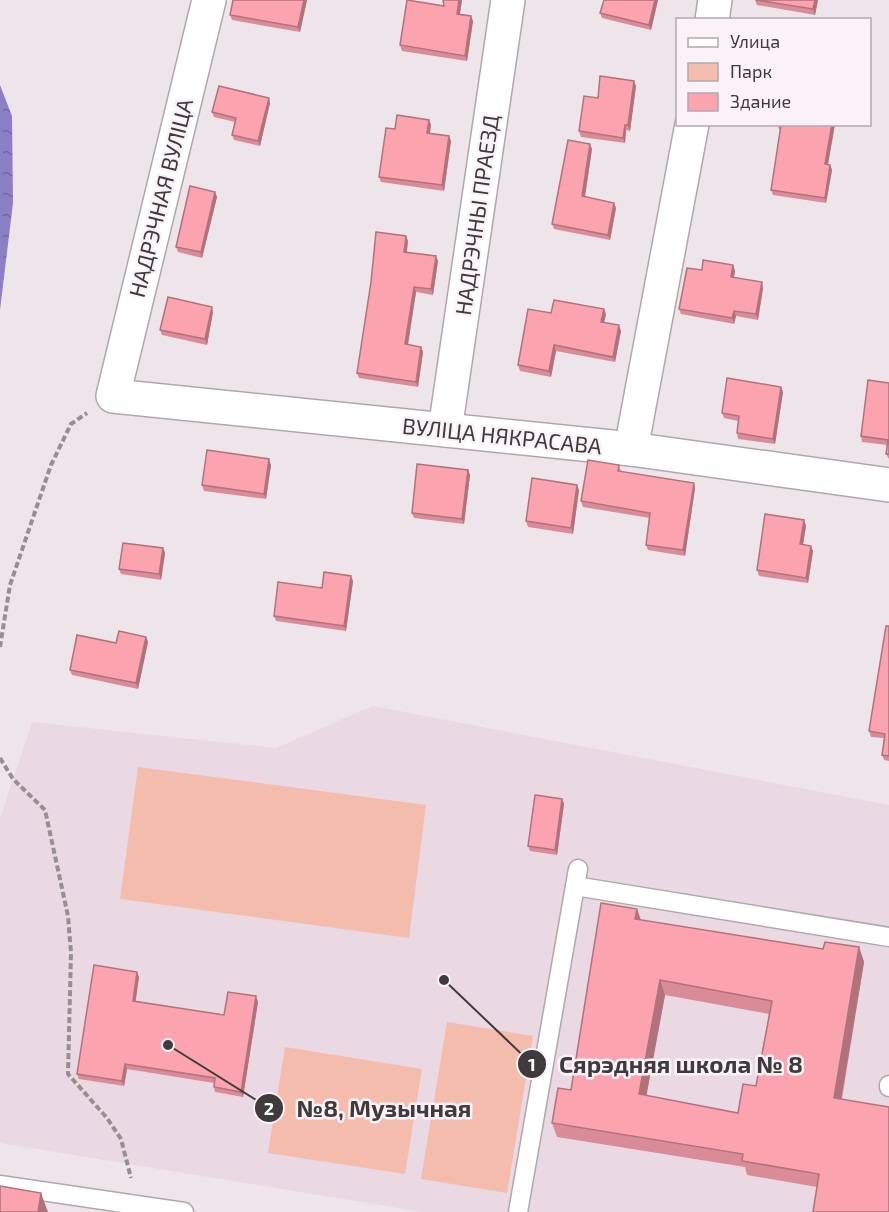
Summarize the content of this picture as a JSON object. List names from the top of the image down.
{
  "streets": {
    "street": ["НАДРЭЧНАЯ ВУЛІЦА", "НАДРЭЧНЫ ПРАЕЗД", "ВУЛІЦА НЯКРАСАВА"]
  },
  "crossings": [
    ["НАДРЭЧНАЯ ВУЛІЦА", "ВУЛІЦА НЯКРАСАВА"],
    ["НАДРЭЧНЫ ПРАЕЗД", "ВУЛІЦА НЯКРАСАВА"]
  ],
  "places": ["Сярэдняя школа № 8", "№8, Музычная"],
  "legend": ["Улица", "Парк", "Здание"]
}
